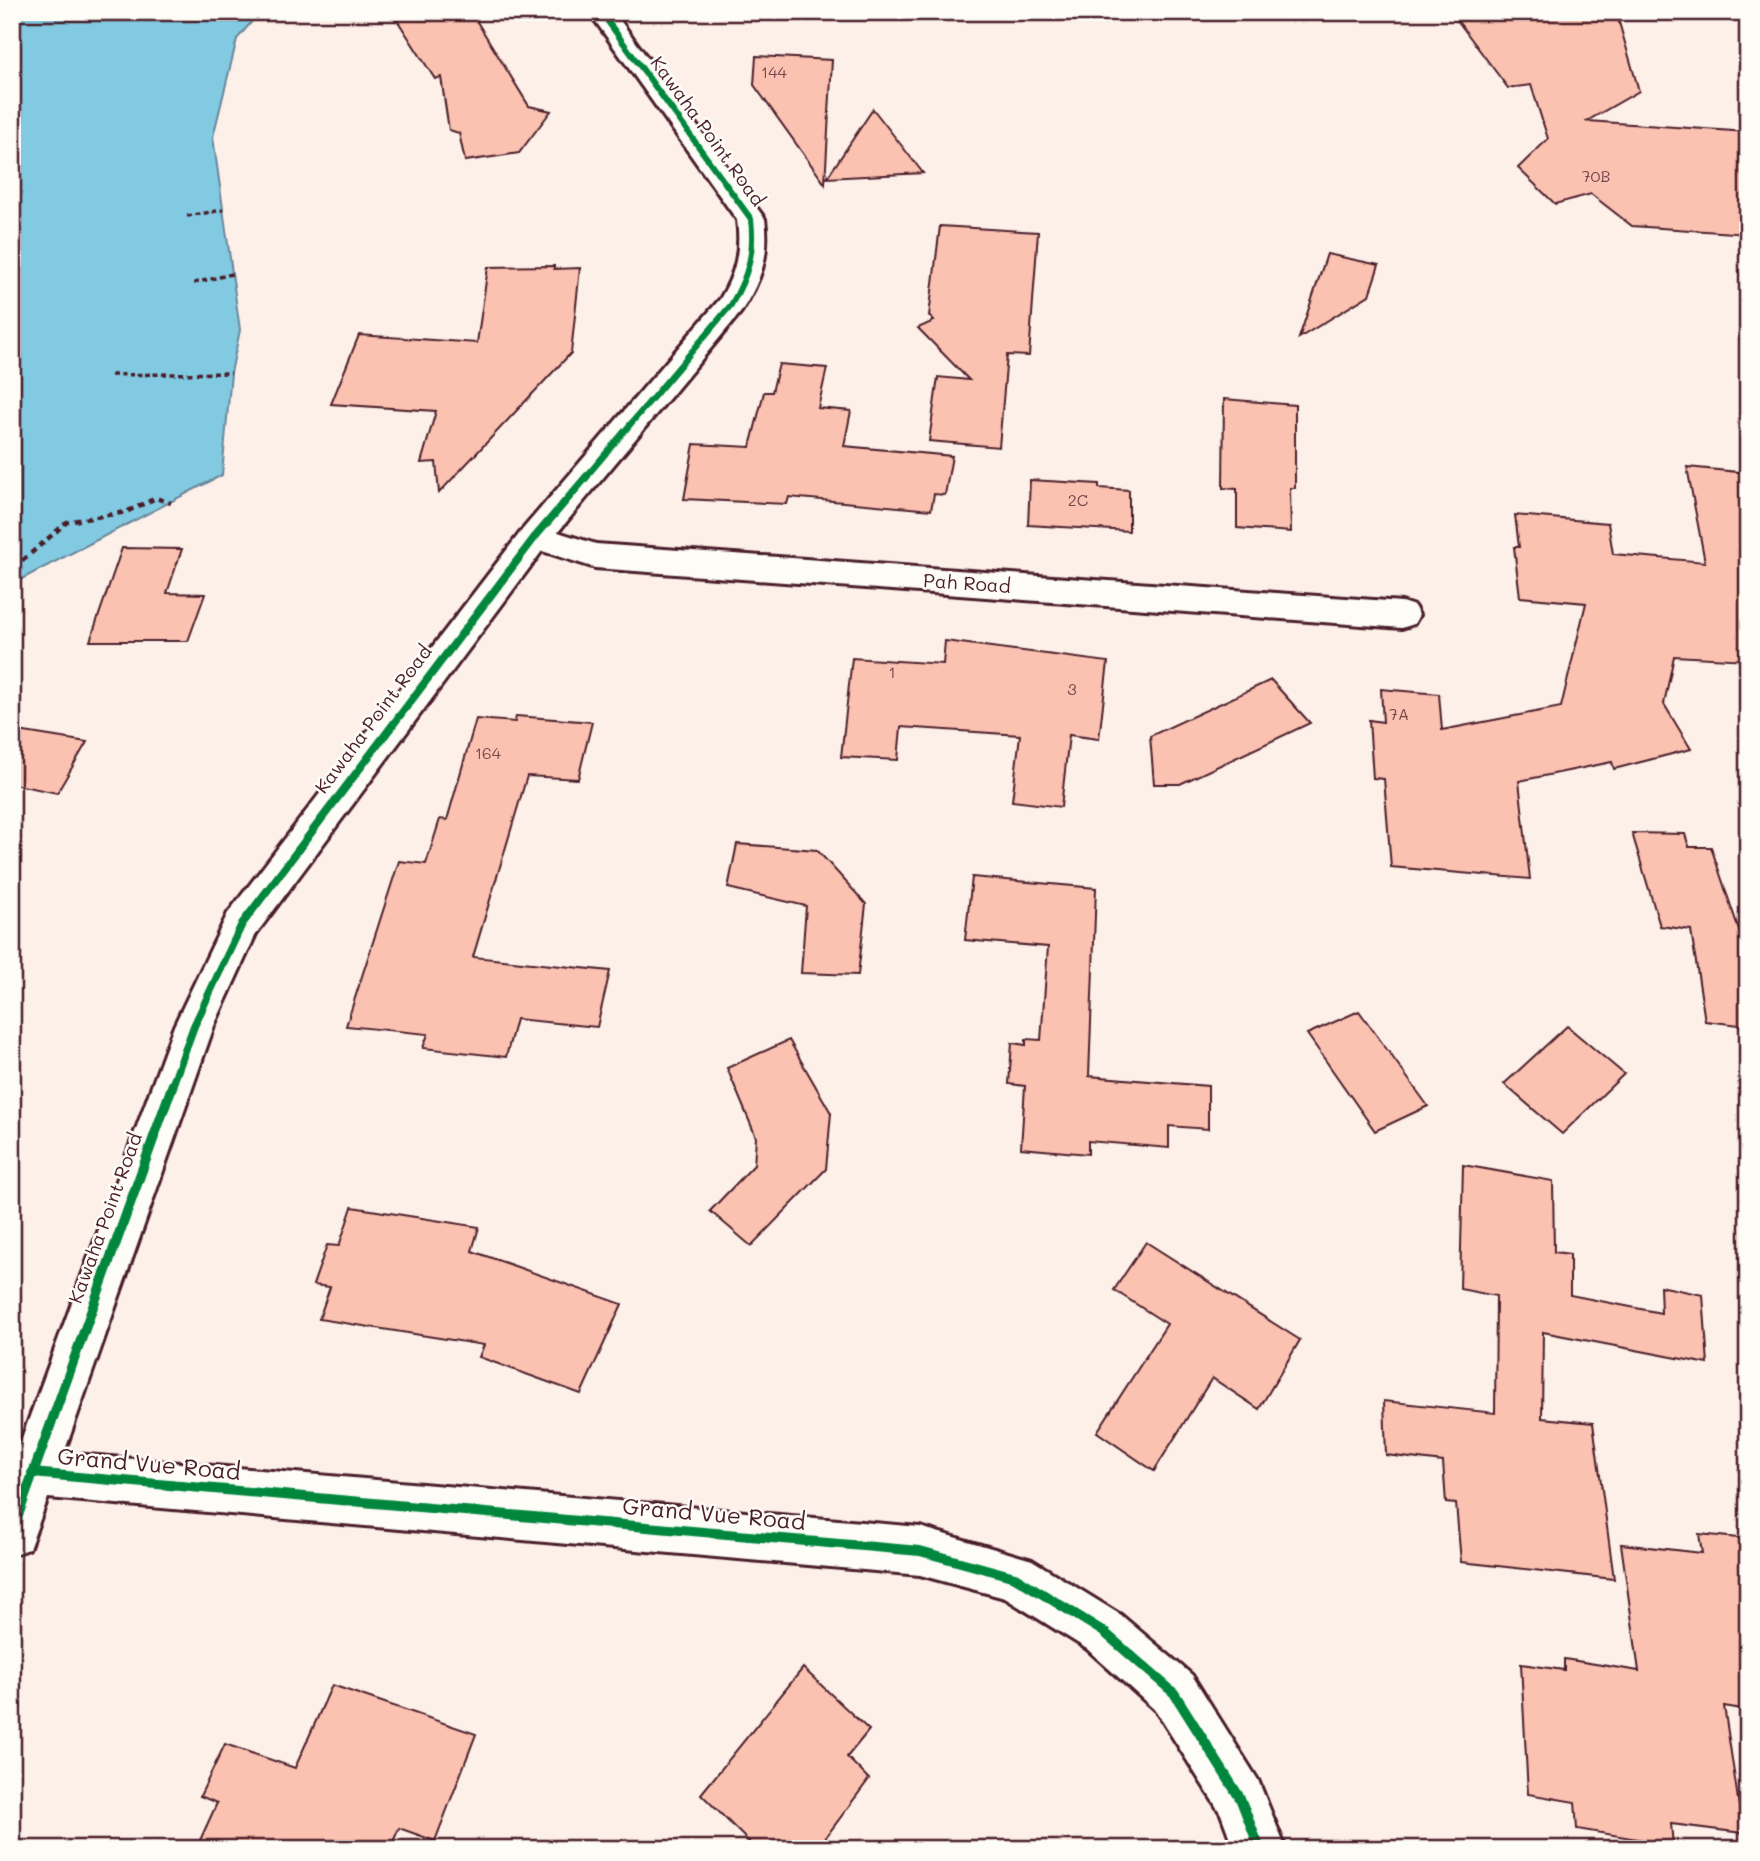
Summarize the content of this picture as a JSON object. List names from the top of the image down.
{
  "streets": {
    "street": ["Kawaha Point Road", "Pah Road", "Grand Vue Road"]
  },
  "crossings": [
    ["Kawaha Point Road", "Pah Road"],
    ["Kawaha Point Road", "Grand Vue Road"]
  ],
  "house_numbers": [
    "144",
    "70B",
    "2C",
    "1",
    "3",
    "7A",
    "164"
  ]
}
